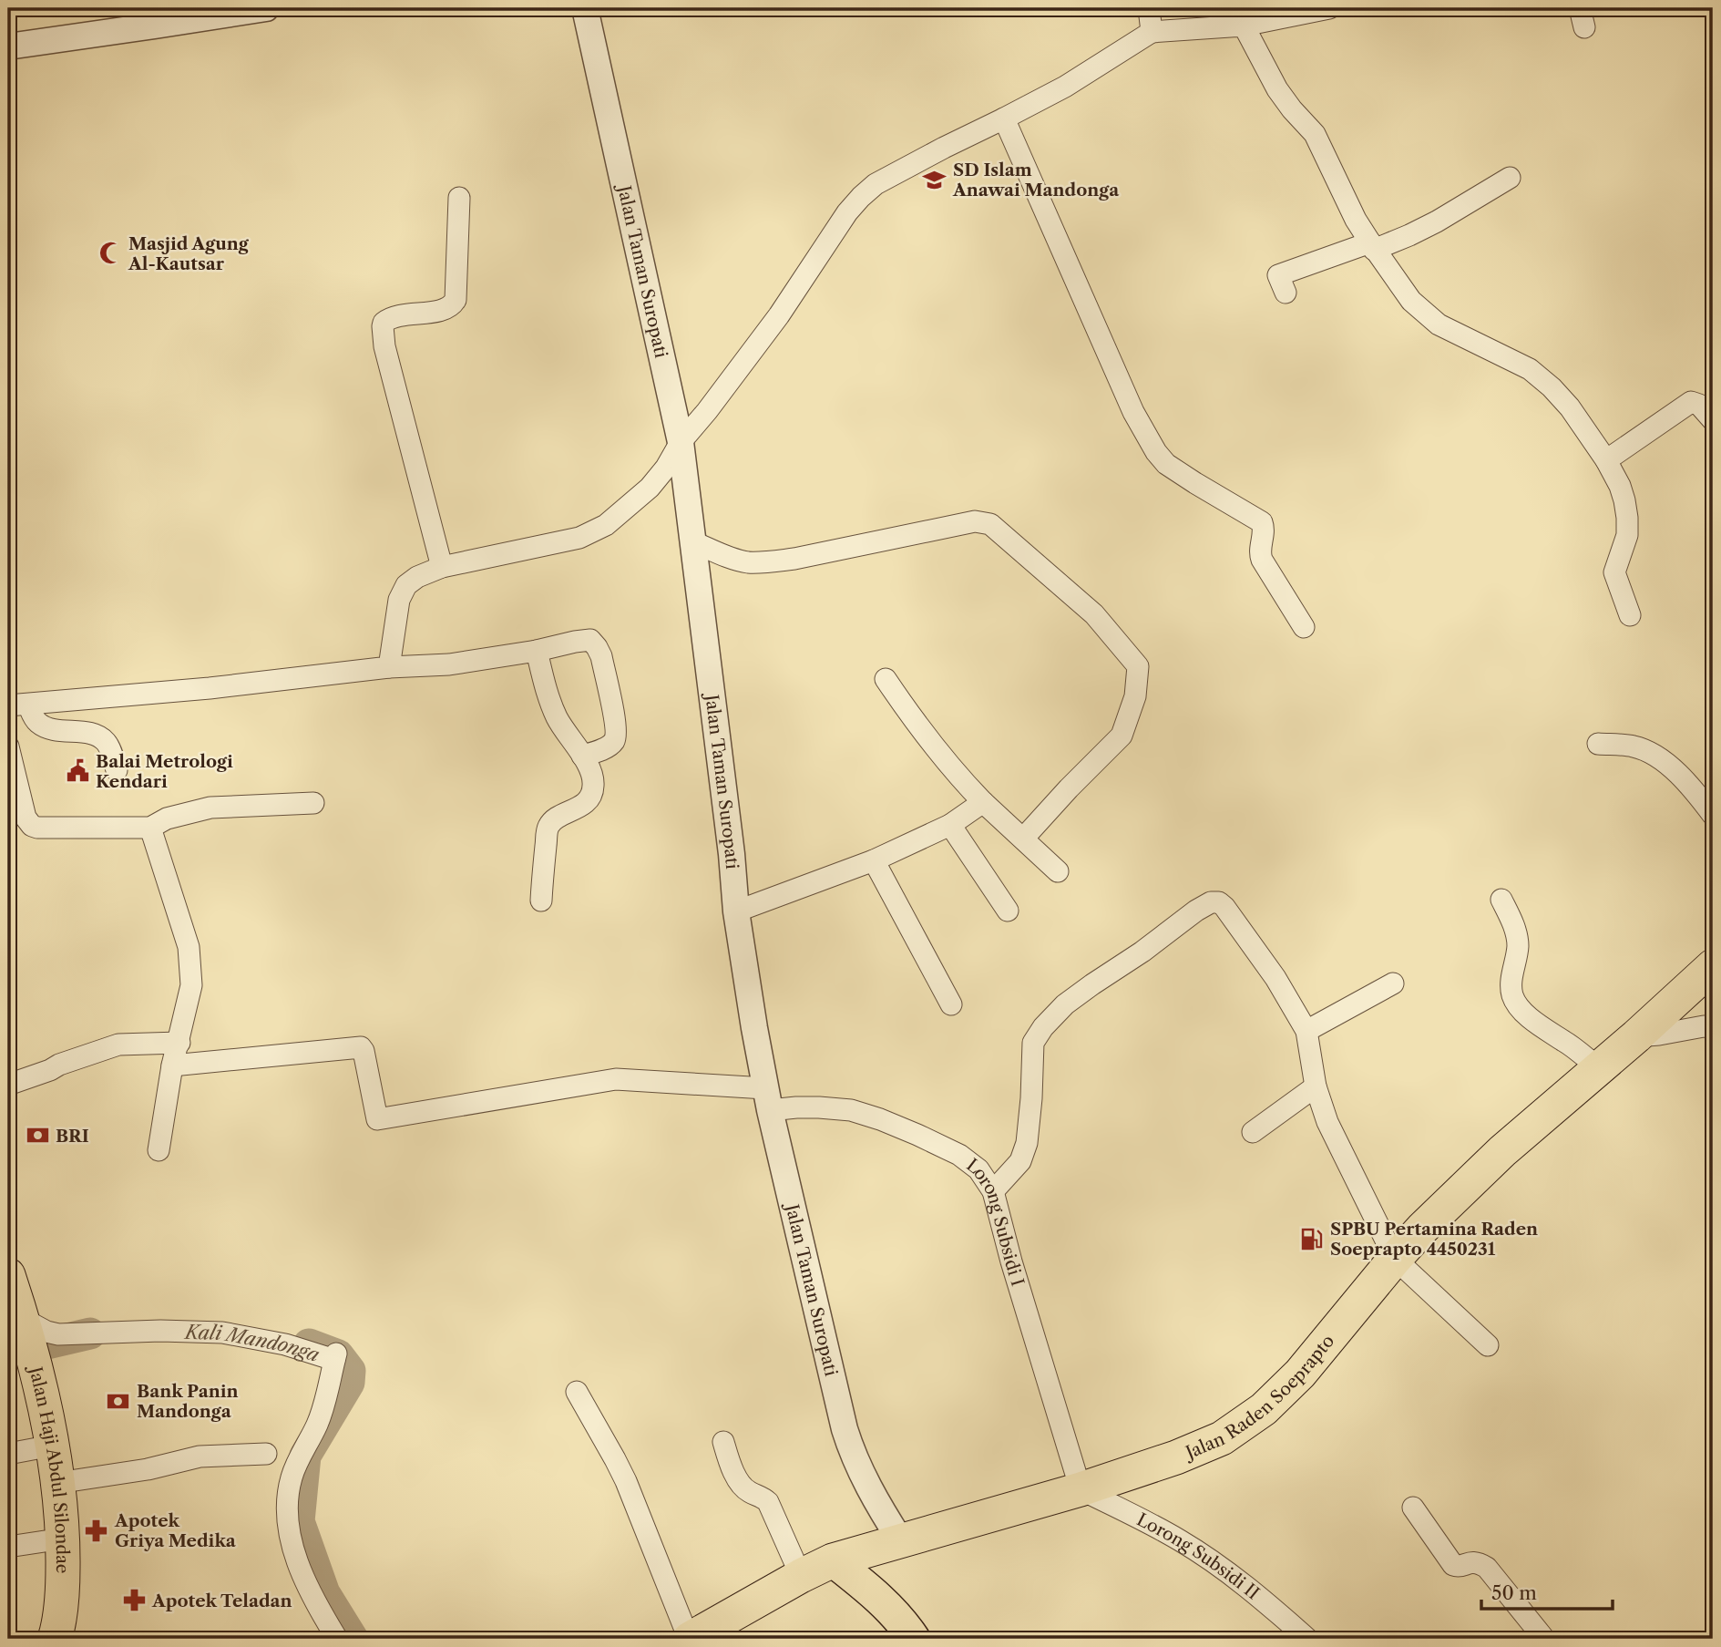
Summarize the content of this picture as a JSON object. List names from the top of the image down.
{
  "streets": {
    "highway": ["Jalan Raden Soeprapto", "Jalan Haji Abdul Silondae"],
    "street": ["Jalan Taman Suropati", "Lorong Subsidi I", "Lorong Subsidi II"]
  },
  "crossings": [
    ["Jalan Taman Suropati", "Lorong Subsidi I"],
    ["Jalan Taman Suropati", "Jalan Raden Soeprapto"],
    ["Lorong Subsidi I", "Jalan Raden Soeprapto"],
    ["Lorong Subsidi I", "Lorong Subsidi II"],
    ["Jalan Raden Soeprapto", "Lorong Subsidi II"]
  ],
  "water": ["Kali Mandonga"],
  "places": {
    "school or university": ["SD Islam Anawai Mandonga"],
    "mosque": ["Masjid Agung Al-Kautsar"],
    "public building": ["Balai Metrologi Kendari"],
    "bank": ["BRI", "Bank Panin Mandonga"],
    "fuel station": ["SPBU Pertamina Raden Soeprapto 4450231"],
    "pharmacy": ["Apotek Griya Medika", "Apotek Teladan"]
  },
  "scale_bar": "50 m"
}
